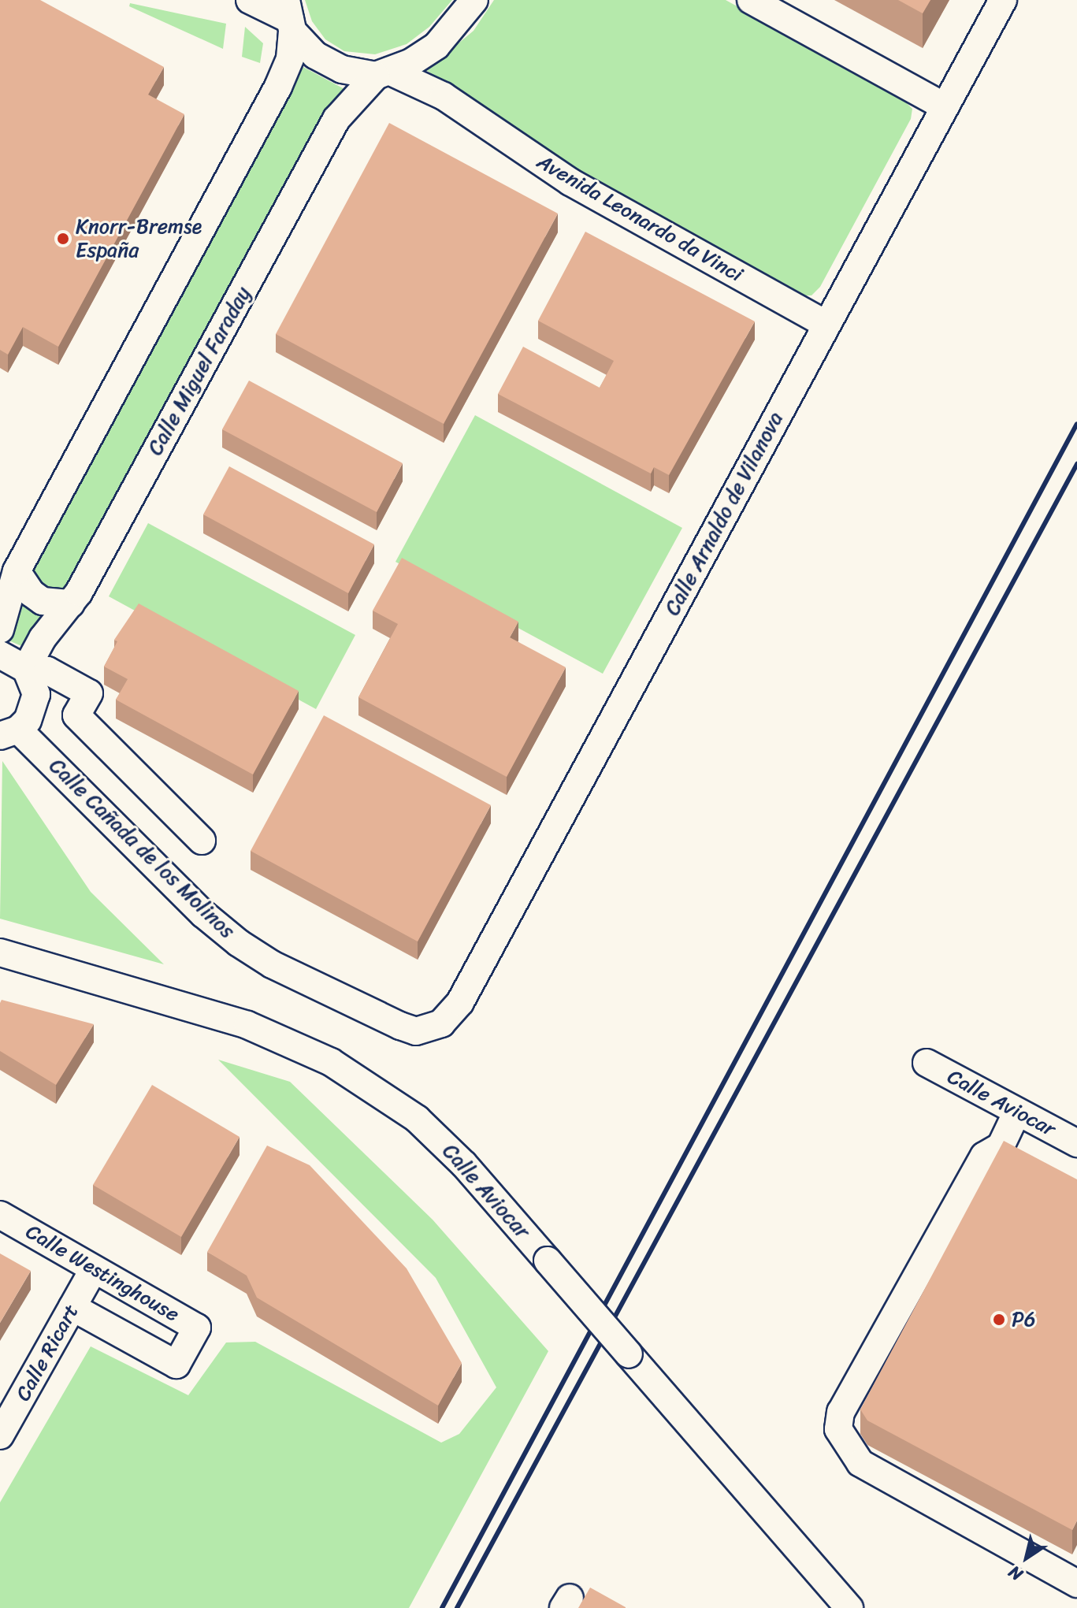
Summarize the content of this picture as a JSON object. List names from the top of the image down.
{
  "streets": {
    "street": [
      "Avenida Leonardo da Vinci",
      "Calle Miguel Faraday",
      "Calle Arnaldo de Vilanova",
      "Calle Cañada de los Molinos",
      "Calle Aviocar",
      "Calle Westinghouse",
      "Calle Ricart"
    ]
  },
  "crossings": [
    ["Avenida Leonardo da Vinci", "Calle Miguel Faraday"],
    ["Avenida Leonardo da Vinci", "Calle Arnaldo de Vilanova"],
    ["Calle Arnaldo de Vilanova", "Calle Cañada de los Molinos"],
    ["Calle Westinghouse", "Calle Ricart"]
  ],
  "places": ["Knorr-Bremse España", "P6"],
  "north": "bottom left"
}
